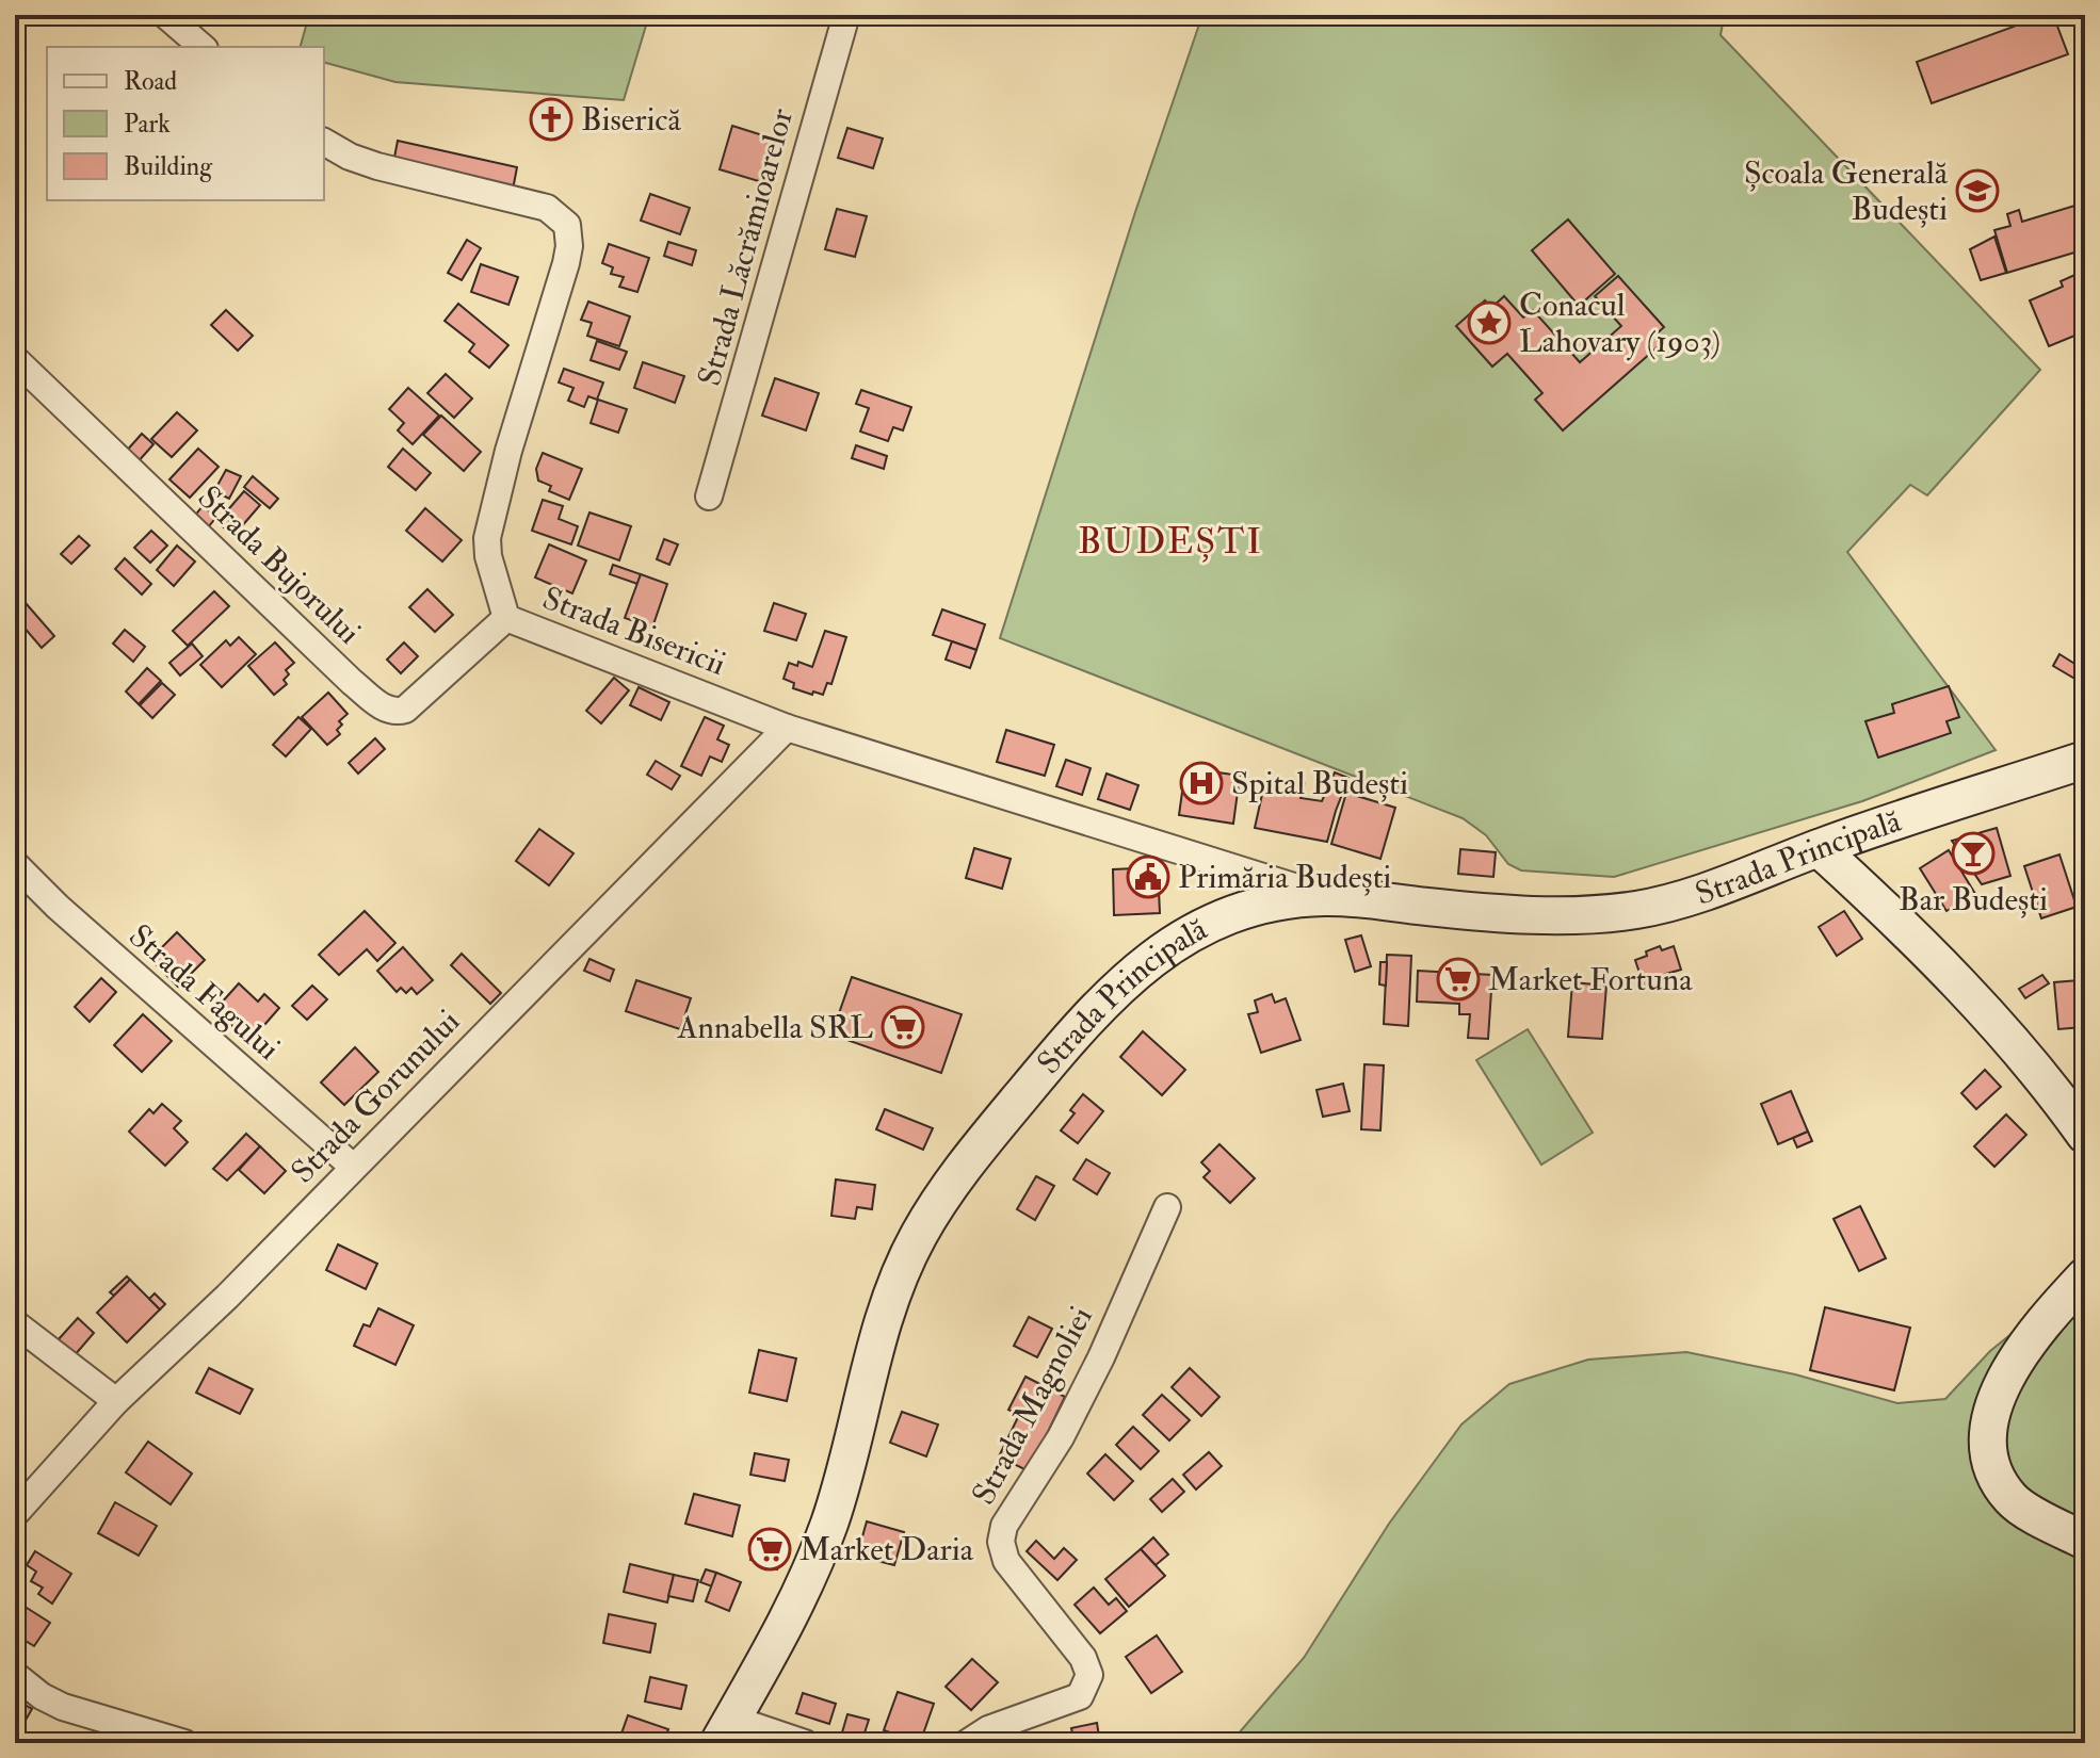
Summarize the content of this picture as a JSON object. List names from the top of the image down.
{
  "streets": {
    "main road": ["Strada Principală"],
    "street": [
      "Strada Lăcrămioarelor",
      "Strada Bujorului",
      "Strada Bisericii",
      "Strada Fagului",
      "Strada Gorunului",
      "Strada Magnoliei"
    ]
  },
  "crossings": [
    ["Strada Bujorului", "Strada Bisericii"],
    ["Strada Bisericii", "Strada Principală"],
    ["Strada Bisericii", "Strada Gorunului"],
    ["Strada Fagului", "Strada Gorunului"]
  ],
  "districts": ["BUDEȘTI"],
  "places": {
    "church": ["Biserică"],
    "school or university": ["Școala Generală Budești"],
    "place": ["Conacul Lahovary (1903)"],
    "hospital": ["Spital Budești"],
    "bar": ["Bar Budești"],
    "public building": ["Primăria Budești"],
    "supermarket": ["Market Fortuna", "Annabella SRL", "Market Daria"]
  },
  "legend": ["Road", "Park", "Building"]
}
